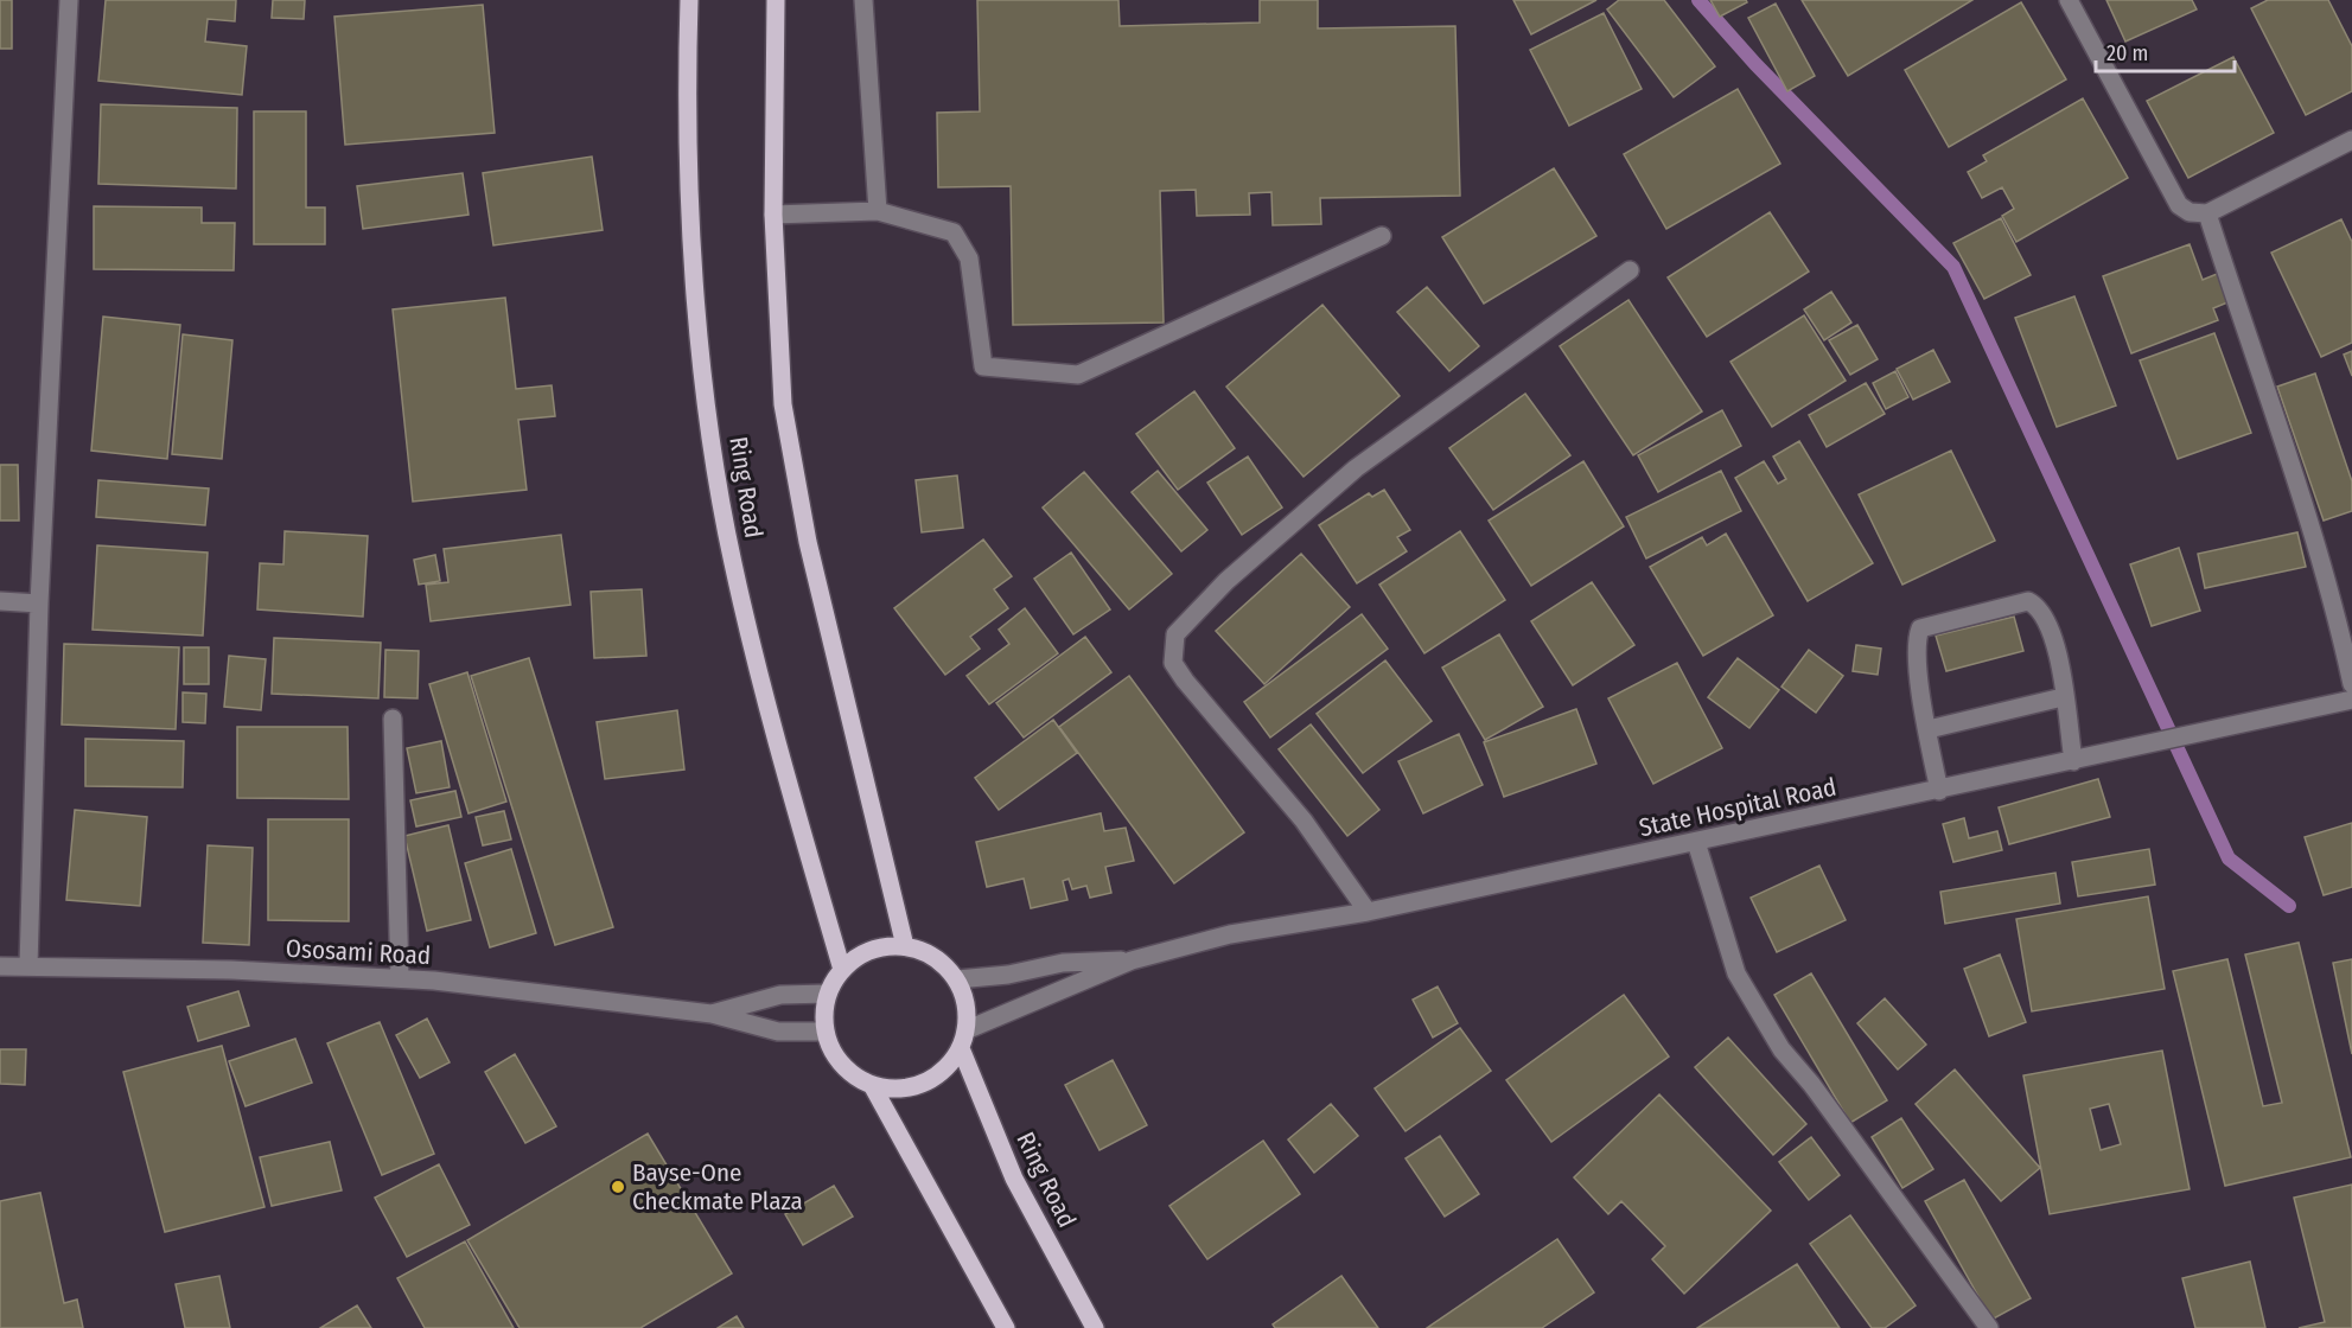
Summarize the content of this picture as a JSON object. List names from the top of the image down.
{
  "streets": {
    "main road": ["Ring Road"],
    "street": ["State Hospital Road", "Ososami Road"]
  },
  "places": ["Bayse-One Checkmate Plaza"],
  "scale_bar": "20 m"
}
